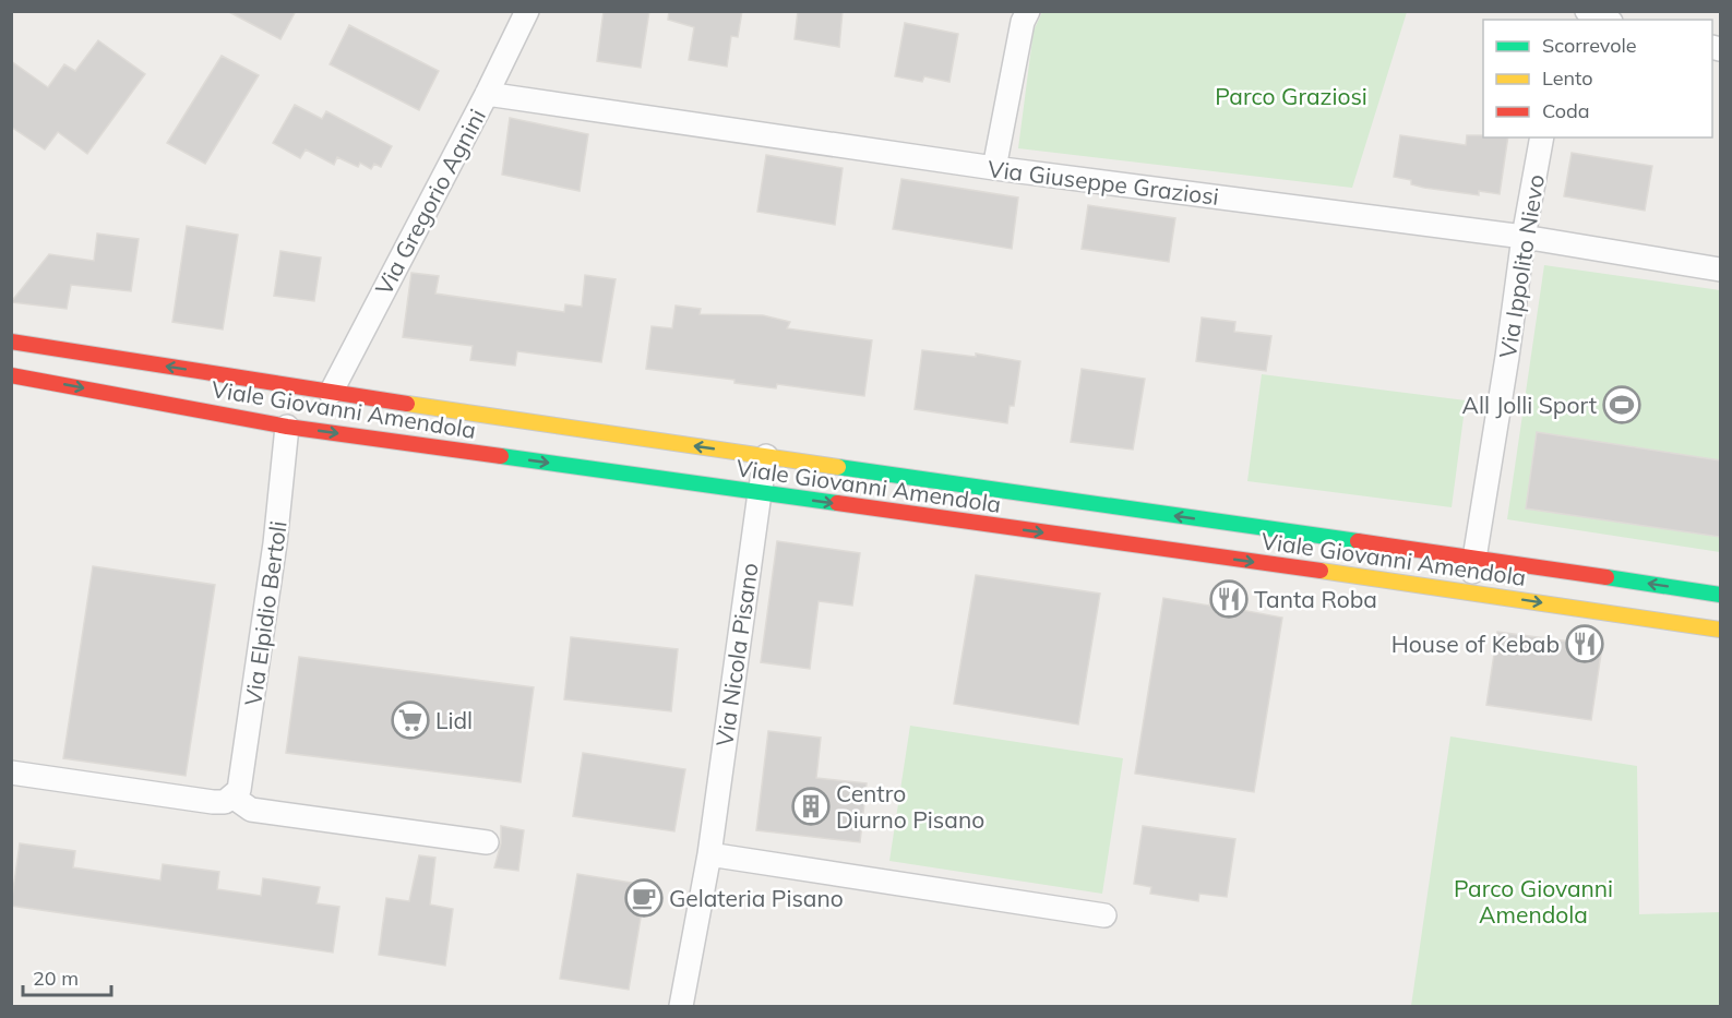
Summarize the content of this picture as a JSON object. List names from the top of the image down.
{
  "streets": {
    "main road": ["Viale Giovanni Amendola"],
    "street": [
      "Via Giuseppe Graziosi",
      "Via Gregorio Agnini",
      "Via Ippolito Nievo",
      "Via Elpidio Bertoli",
      "Via Nicola Pisano"
    ]
  },
  "crossings": [
    ["Via Giuseppe Graziosi", "Via Gregorio Agnini"],
    ["Via Giuseppe Graziosi", "Via Ippolito Nievo"],
    ["Via Gregorio Agnini", "Viale Giovanni Amendola"],
    ["Via Ippolito Nievo", "Viale Giovanni Amendola"],
    ["Viale Giovanni Amendola", "Via Elpidio Bertoli"],
    ["Viale Giovanni Amendola", "Via Nicola Pisano"]
  ],
  "parks": ["Parco Graziosi", "Parco Giovanni Amendola"],
  "places": {
    "sports": ["All Jolli Sport"],
    "restaurant": ["Tanta Roba", "House of Kebab"],
    "supermarket": ["Lidl"],
    "building": ["Centro Diurno Pisano"],
    "cafe": ["Gelateria Pisano"]
  },
  "legend": ["Scorrevole", "Lento", "Coda"],
  "scale_bar": "20 m"
}
